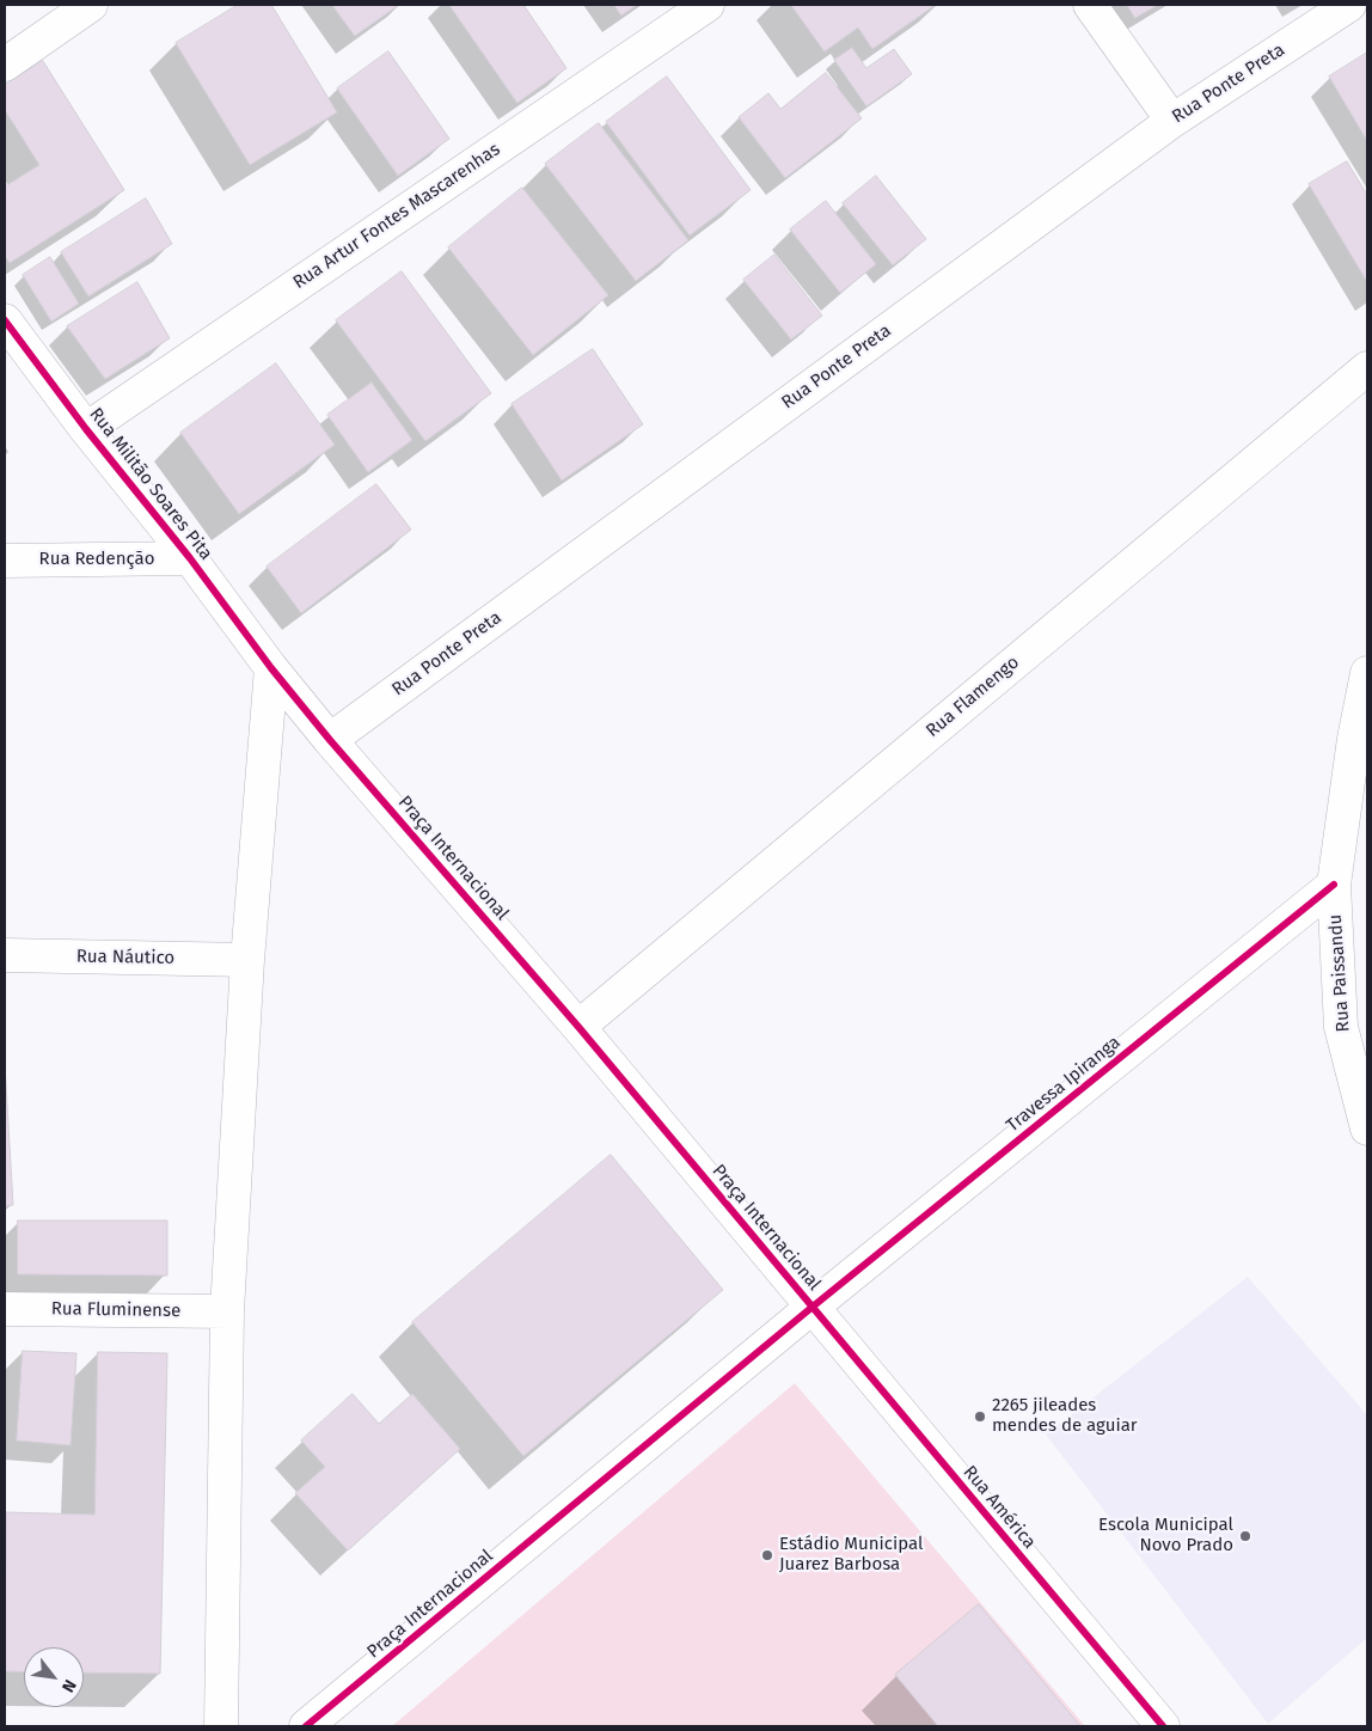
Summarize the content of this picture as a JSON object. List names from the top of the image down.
{
  "streets": {
    "street": [
      "Rua Ponte Preta",
      "Rua Artur Fontes Mascarenhas",
      "Rua Militão Soares Pita",
      "Rua Redenção",
      "Rua Flamengo",
      "Praça Internacional",
      "Rua Náutico",
      "Rua Paissandu",
      "Travessa Ipiranga",
      "Rua Fluminense",
      "Rua América"
    ]
  },
  "crossings": [
    ["Rua Ponte Preta", "Praça Internacional"],
    ["Rua Artur Fontes Mascarenhas", "Rua Militão Soares Pita"],
    ["Rua Militão Soares Pita", "Rua Redenção"],
    ["Rua Militão Soares Pita", "Praça Internacional"],
    ["Rua Flamengo", "Praça Internacional"],
    ["Praça Internacional", "Travessa Ipiranga"],
    ["Praça Internacional", "Rua América"],
    ["Rua Paissandu", "Travessa Ipiranga"],
    ["Travessa Ipiranga", "Rua América"]
  ],
  "places": ["2265 jileades mendes de aguiar", "Escola Municipal Novo Prado", "Estádio Municipal Juarez Barbosa"],
  "north": "bottom right"
}
